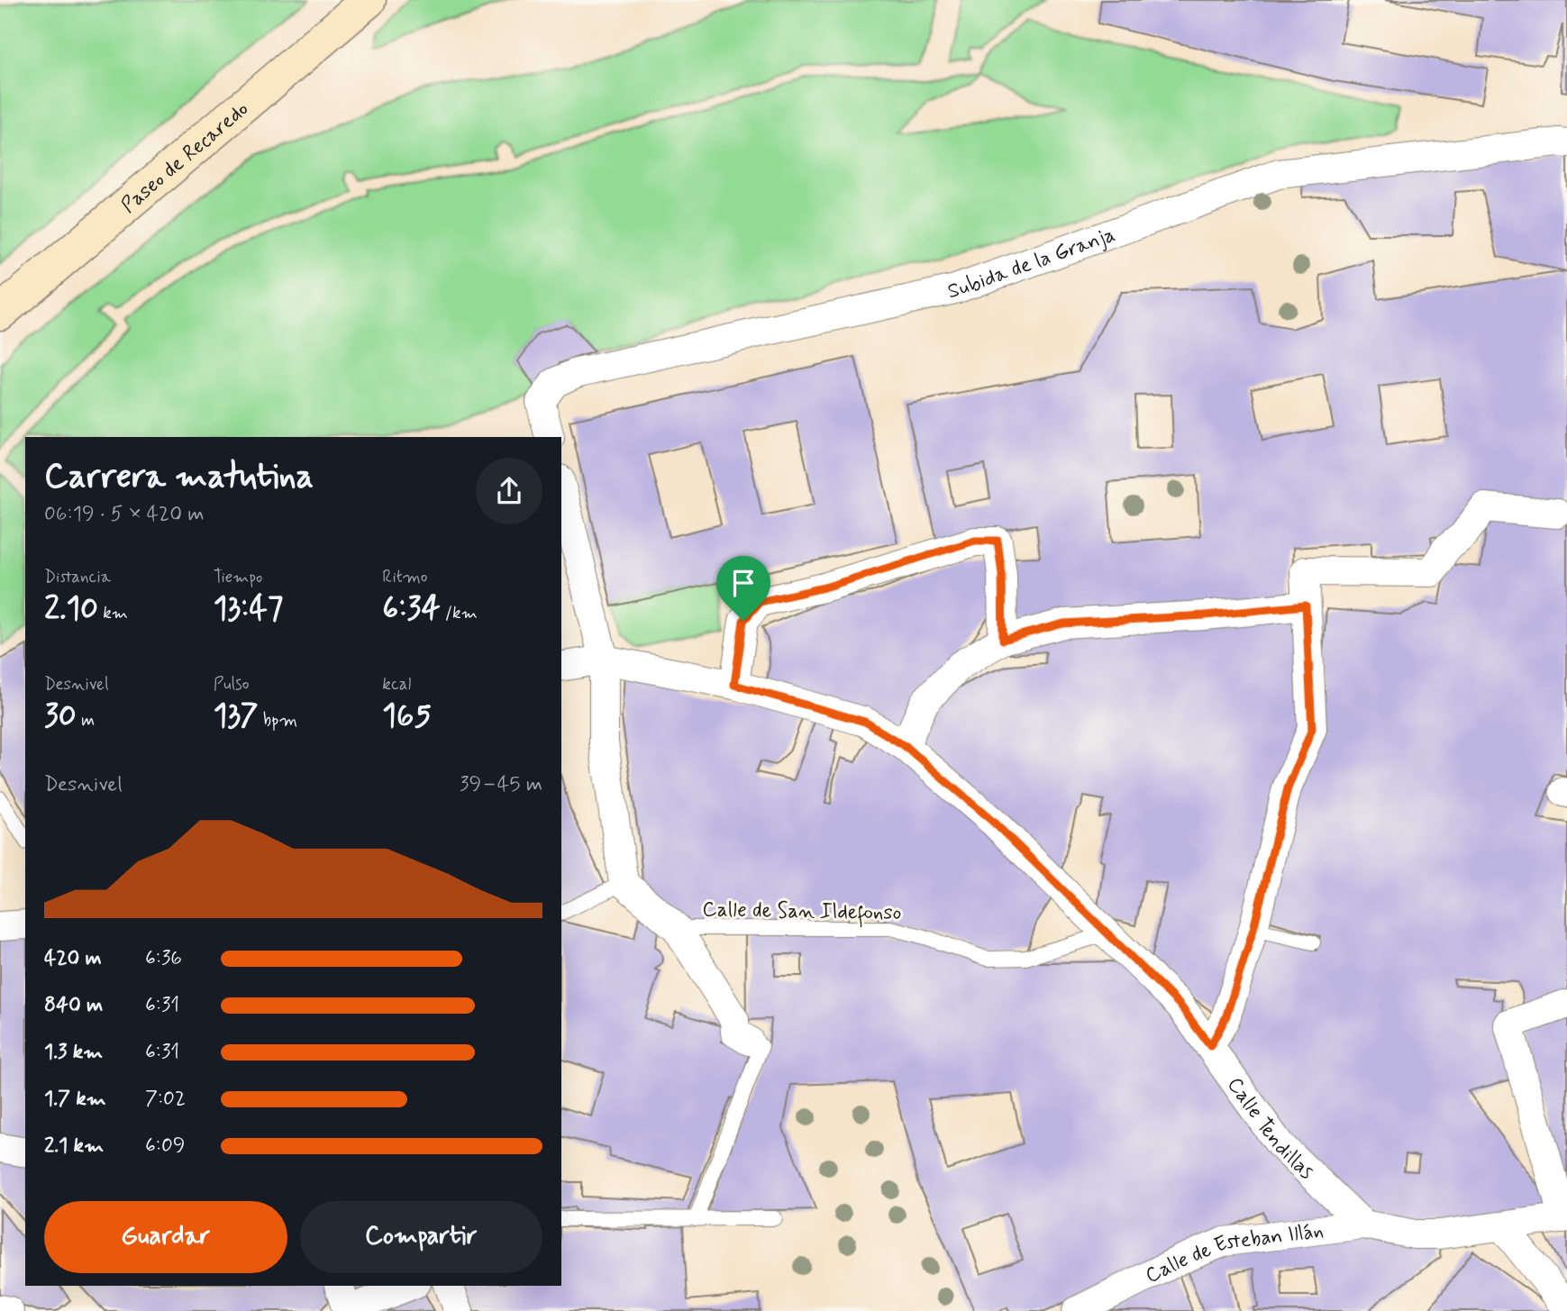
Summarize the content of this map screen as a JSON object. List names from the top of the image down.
{
  "streets": {
    "street": [
      "Paseo de Recaredo",
      "Subida de la Granja",
      "Calle Tendillas",
      "Calle de Esteban Illán"
    ],
    "lane": ["Calle de San Ildefonso"]
  },
  "crossings": [
    ["Calle de San Ildefonso", "Calle Tendillas"],
    ["Calle Tendillas", "Calle de Esteban Illán"]
  ],
  "page": {
    "heading": ["Carrera matutina", "06:19 · 5 × 420 m"],
    "stats": [
      ["Distancia", "2.10 km"],
      ["Tiempo", "13:47"],
      ["Ritmo", "6:34 /km"],
      ["Desnivel", "30 m"],
      ["Pulso", "137 bpm"],
      ["kcal", "165"]
    ],
    "chart": ["Desnivel", "39–45 m"],
    "list": [
      {
        "name": "420 m",
        "note": "6:36"
      },
      {
        "name": "840 m",
        "note": "6:31"
      },
      {
        "name": "1.3 km",
        "note": "6:31"
      },
      {
        "name": "1.7 km",
        "note": "7:02"
      },
      {
        "name": "2.1 km",
        "note": "6:09"
      }
    ],
    "buttons": ["Guardar", "Compartir"]
  }
}
